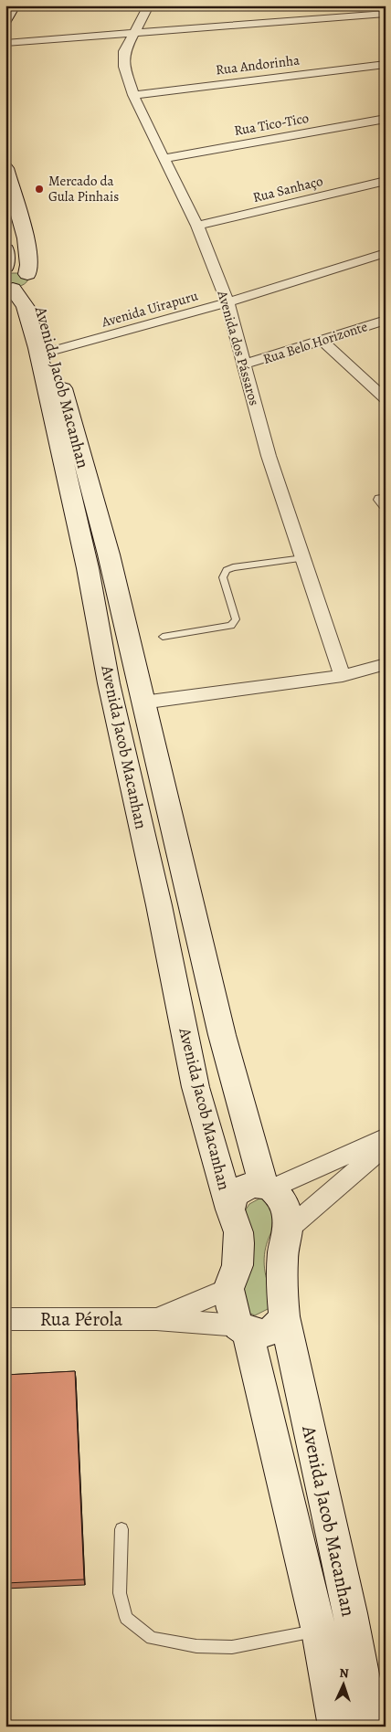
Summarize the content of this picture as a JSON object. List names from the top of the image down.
{
  "streets": {
    "main road": ["Avenida Jacob Macanhan"],
    "street": [
      "Rua Andorinha",
      "Rua Tico-Tico",
      "Rua Sanhaço",
      "Avenida Uirapuru",
      "Rua Belo Horizonte",
      "Avenida dos Pássaros",
      "Rua Pérola"
    ]
  },
  "crossings": [
    ["Rua Andorinha", "Avenida dos Pássaros"],
    ["Rua Tico-Tico", "Avenida dos Pássaros"],
    ["Rua Sanhaço", "Avenida dos Pássaros"],
    ["Avenida Uirapuru", "Avenida dos Pássaros"],
    ["Avenida Uirapuru", "Avenida Jacob Macanhan"],
    ["Rua Belo Horizonte", "Avenida dos Pássaros"],
    ["Avenida Jacob Macanhan", "Rua Pérola"]
  ],
  "places": ["Mercado da Gula Pinhais"],
  "north": "top"
}
